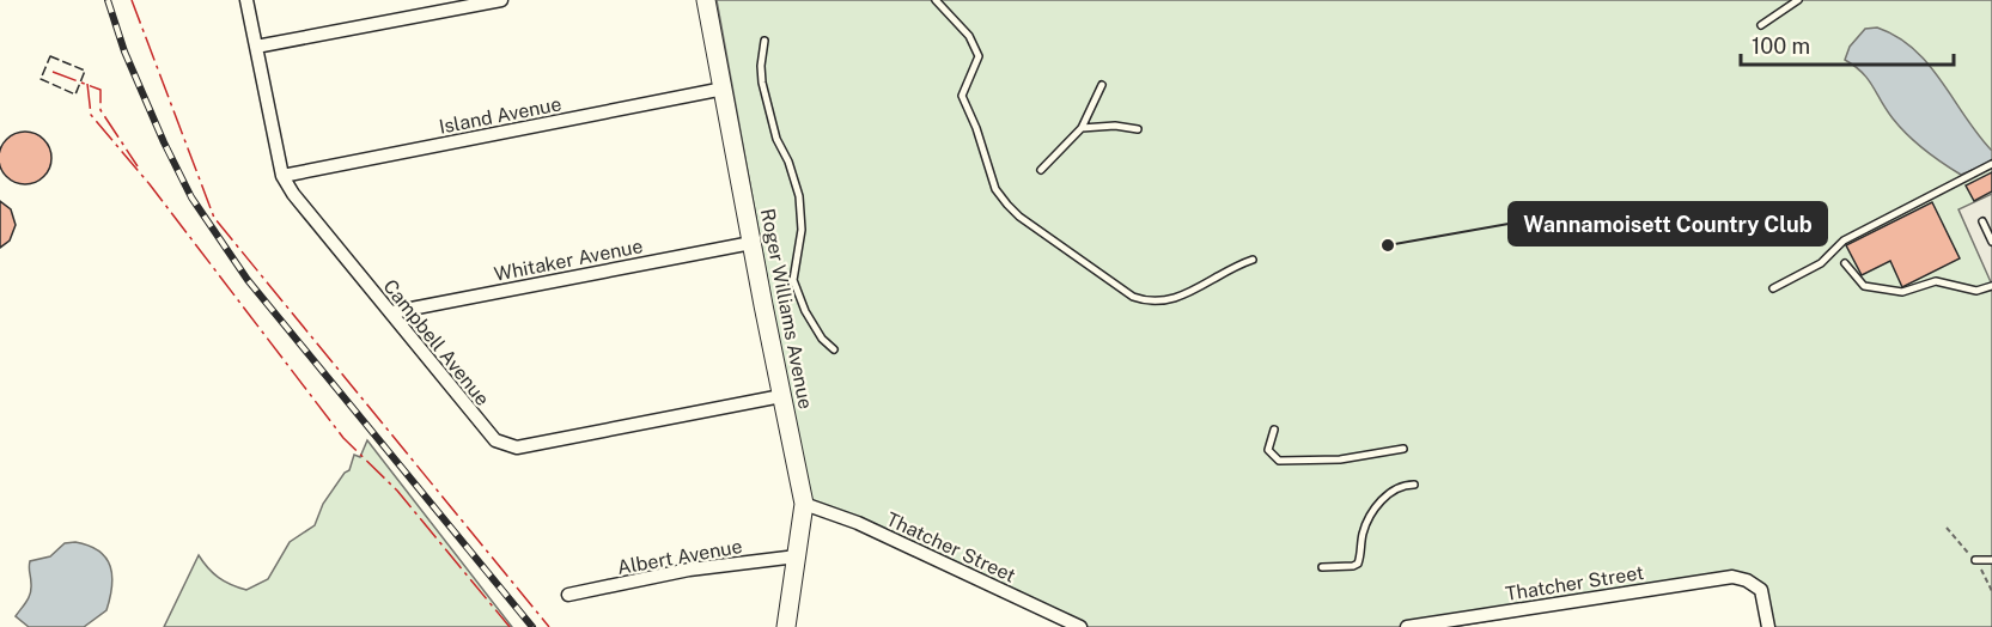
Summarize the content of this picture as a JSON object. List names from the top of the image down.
{
  "streets": {
    "main road": ["Roger Williams Avenue"],
    "street": [
      "Island Avenue",
      "Whitaker Avenue",
      "Campbell Avenue",
      "Thatcher Street",
      "Albert Avenue"
    ]
  },
  "crossings": [
    ["Island Avenue", "Roger Williams Avenue"],
    ["Island Avenue", "Campbell Avenue"],
    ["Whitaker Avenue", "Roger Williams Avenue"],
    ["Whitaker Avenue", "Campbell Avenue"],
    ["Roger Williams Avenue", "Campbell Avenue"],
    ["Roger Williams Avenue", "Thatcher Street"],
    ["Roger Williams Avenue", "Albert Avenue"]
  ],
  "places": ["Wannamoisett Country Club"],
  "scale_bar": "100 m"
}
